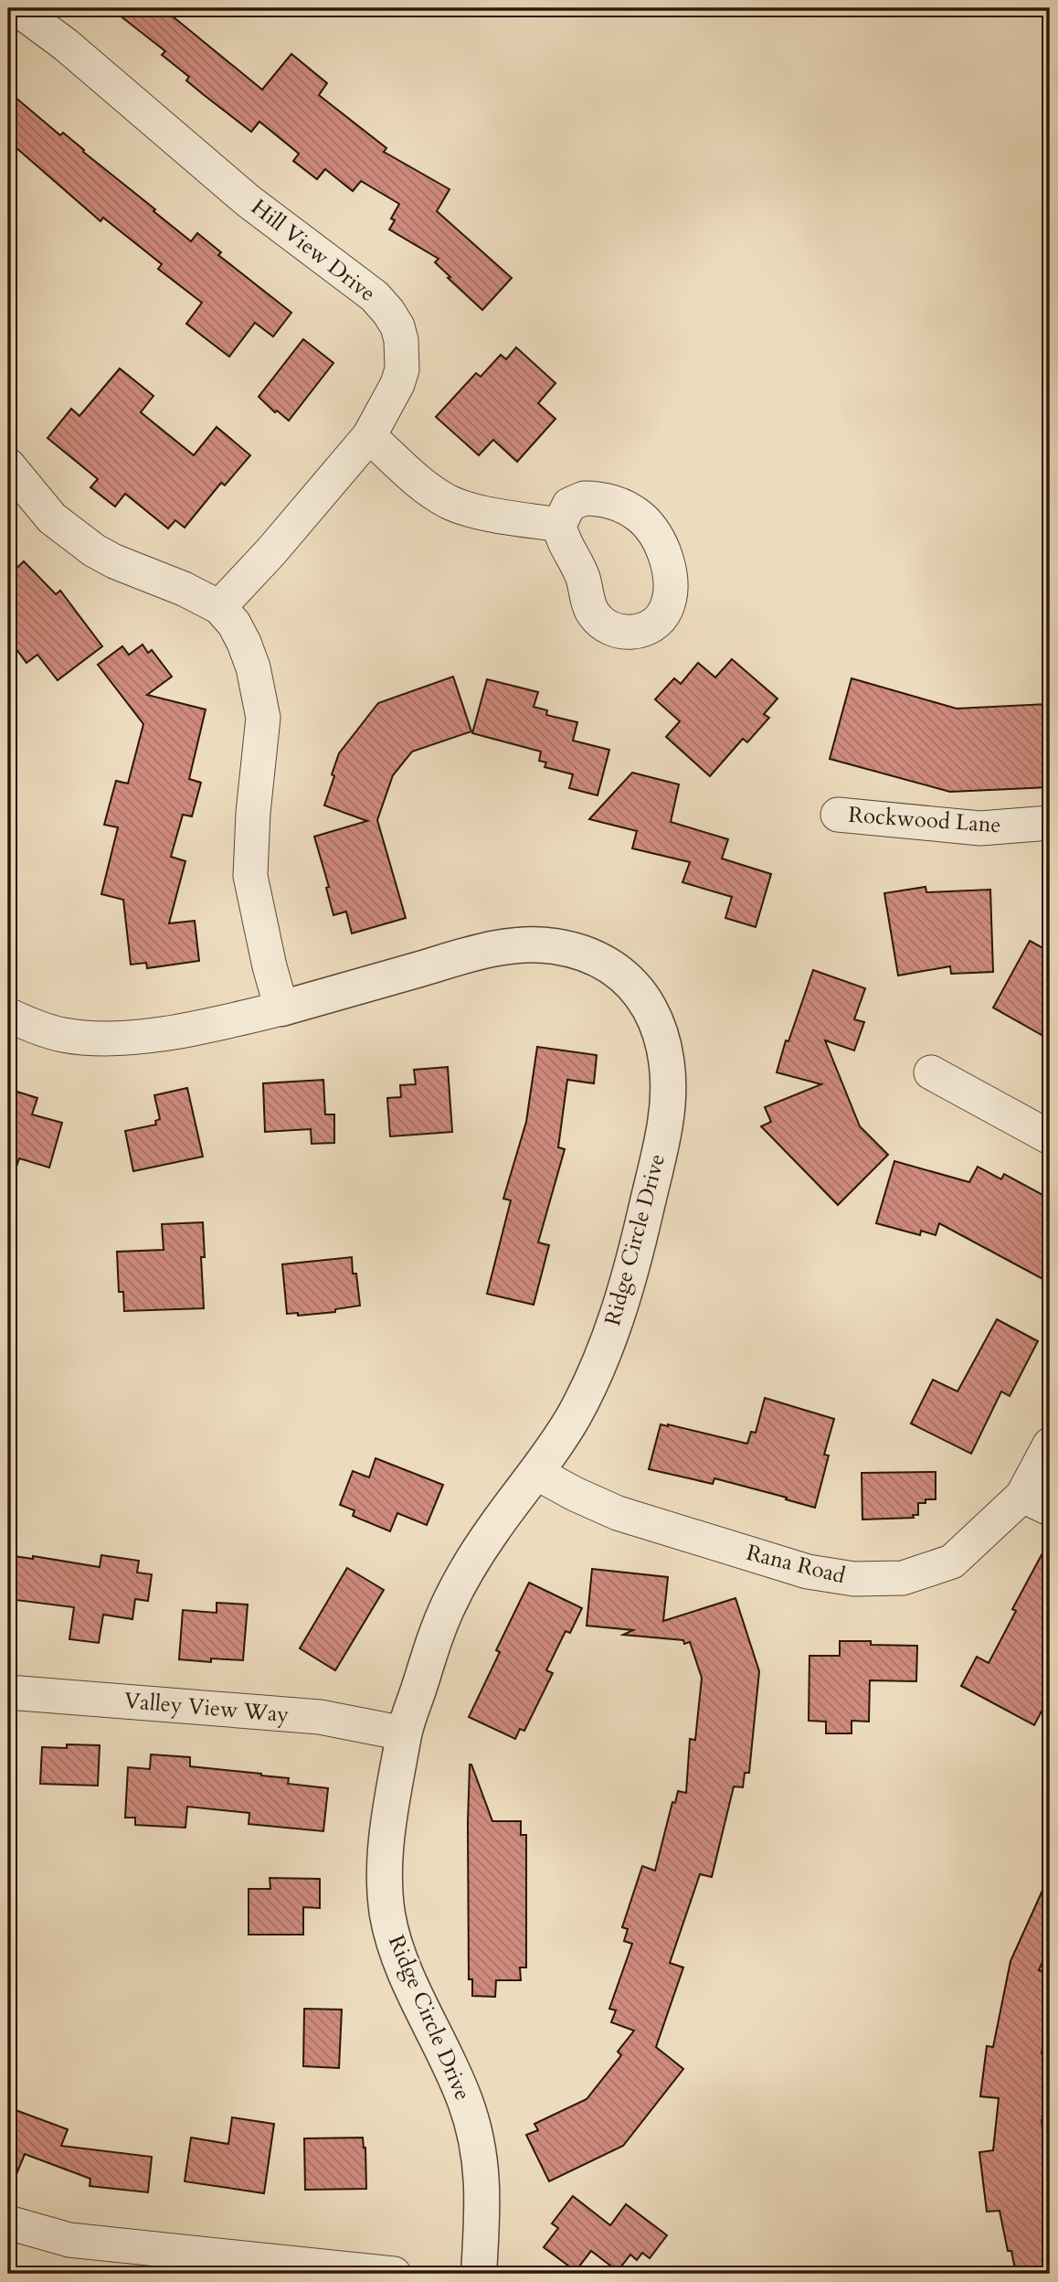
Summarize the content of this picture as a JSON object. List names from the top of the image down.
{
  "streets": {
    "street": [
      "Hill View Drive",
      "Rockwood Lane",
      "Ridge Circle Drive",
      "Rana Road",
      "Valley View Way"
    ]
  },
  "crossings": [
    ["Ridge Circle Drive", "Rana Road"],
    ["Ridge Circle Drive", "Valley View Way"]
  ]
}
